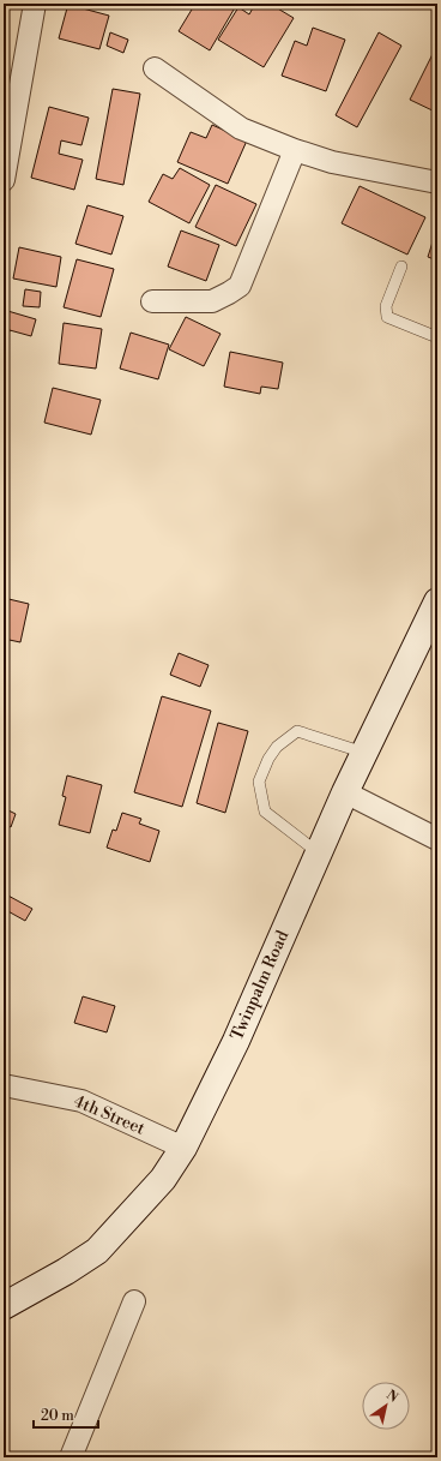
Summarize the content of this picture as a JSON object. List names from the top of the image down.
{
  "streets": {
    "main road": ["Twinpalm Road"],
    "street": ["4th Street"]
  },
  "crossings": [
    ["Twinpalm Road", "4th Street"]
  ],
  "scale_bar": "20 m",
  "north": "top right"
}
